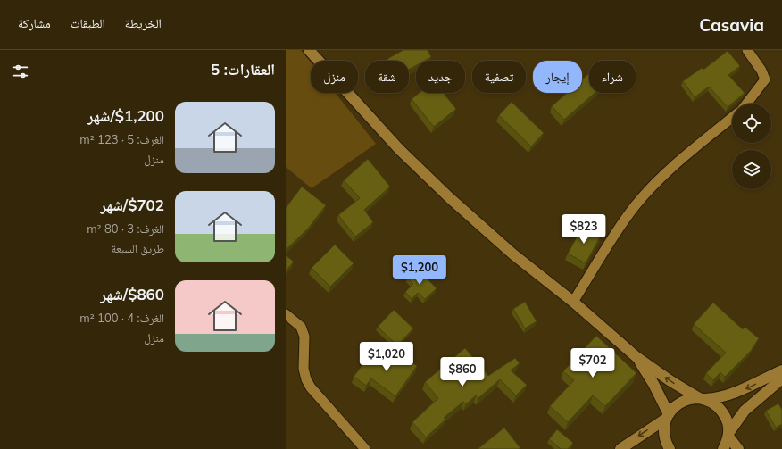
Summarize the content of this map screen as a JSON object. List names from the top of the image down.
{
  "page": {
    "header": "Casavia",
    "nav": ["الخريطة", "الطبقات", "مشاركة"],
    "heading": "العقارات: 5",
    "chip": [
      "شراء",
      "إيجار",
      "تصفية",
      "جديد",
      "شقة",
      "منزل"
    ],
    "list": [
      {
        "name": "$1,200/شهر",
        "note": "الغرف: 5 · 123 m² · منزل"
      },
      {
        "name": "$702/شهر",
        "note": "الغرف: 3 · 80 m² · طريق السبعة"
      },
      {
        "name": "$860/شهر",
        "note": "الغرف: 4 · 100 m² · منزل"
      }
    ],
    "price": [
      "$823",
      "$1,200",
      "$1,020",
      "$702",
      "$860"
    ]
  }
}
